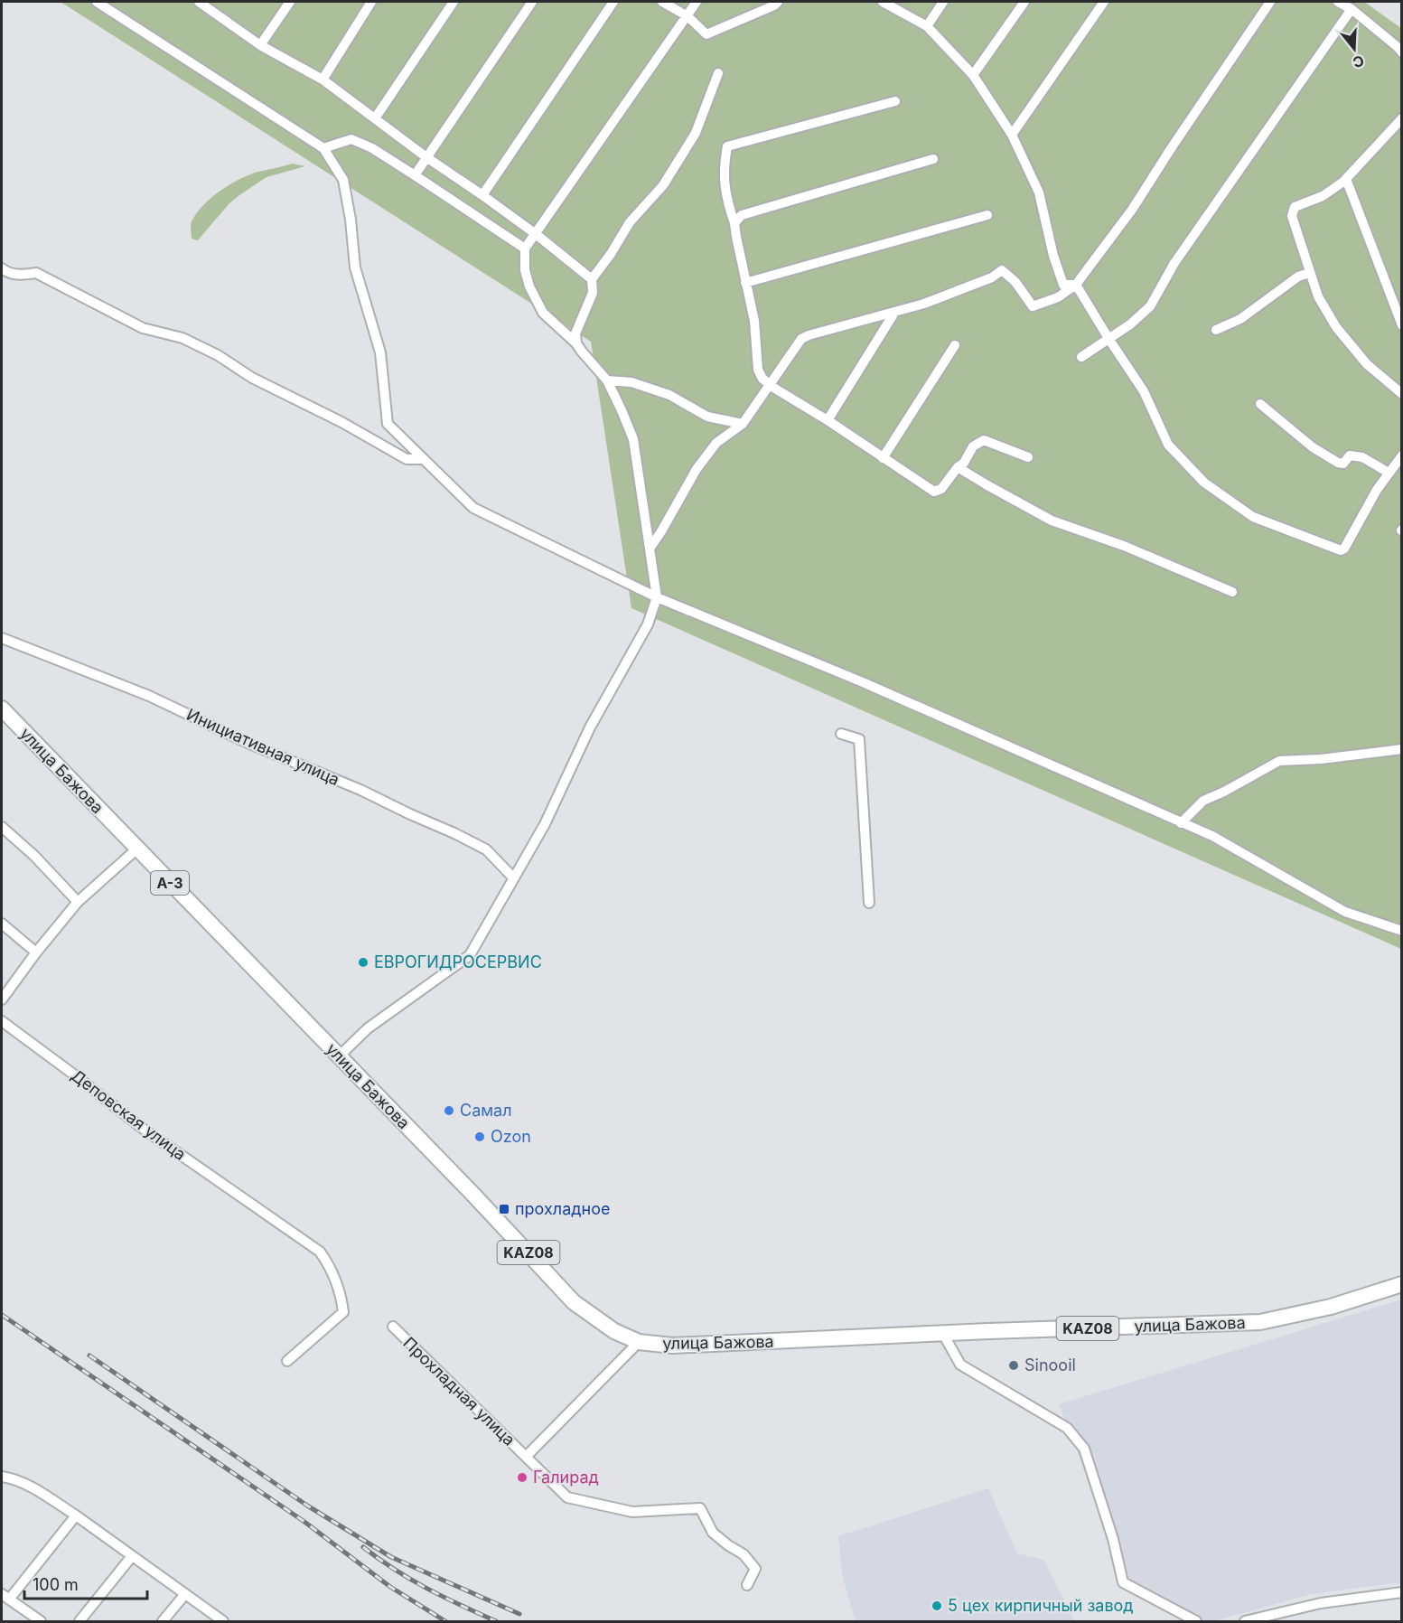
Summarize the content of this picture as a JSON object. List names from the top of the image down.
{
  "streets": {
    "highway": ["улица Бажова", "A-3", "KAZ08"],
    "street": ["Инициативная улица", "Деповская улица", "Прохладная улица"]
  },
  "crossings": [
    ["улица Бажова", "Прохладная улица"]
  ],
  "places": {
    "other": [
      "ЕВРОГИДРОСЕРВИС",
      "Самал",
      "Ozon",
      "Sinooil",
      "Галирад",
      "5 цех кирпичный завод"
    ],
    "transit": ["прохладное"]
  },
  "scale_bar": "100 m",
  "north": "bottom"
}
